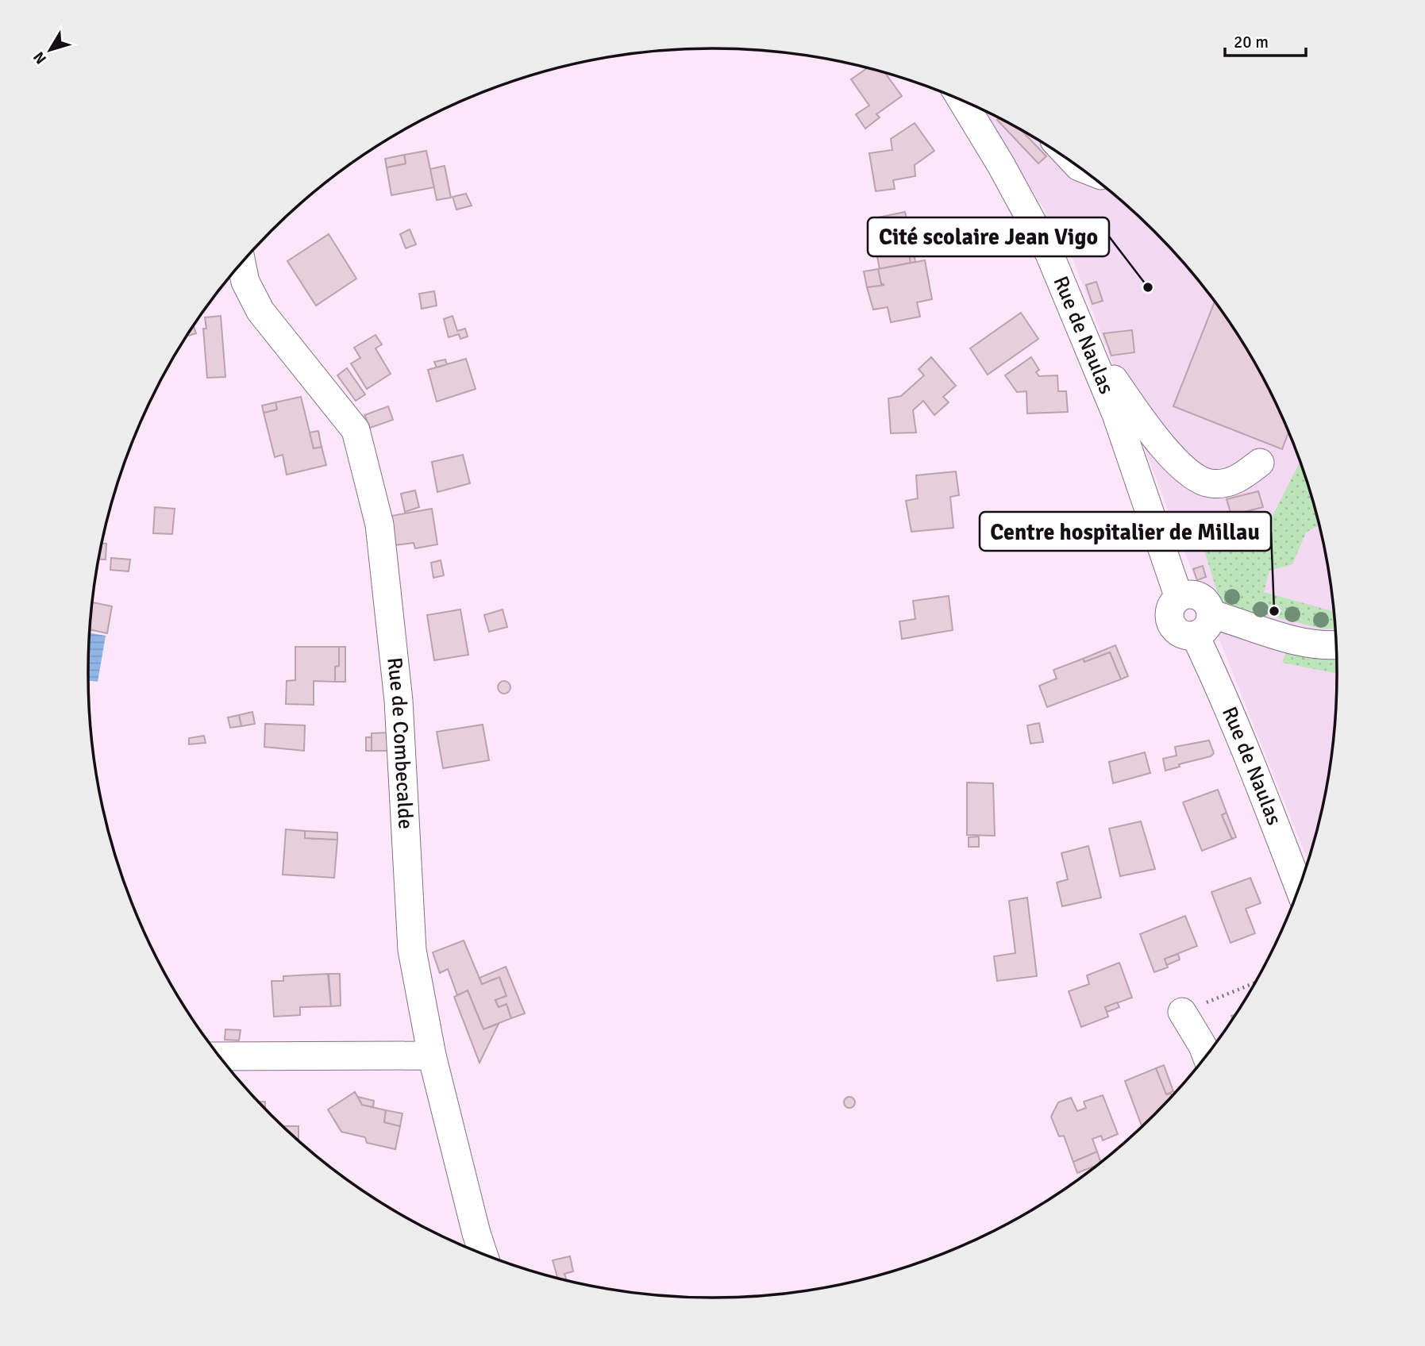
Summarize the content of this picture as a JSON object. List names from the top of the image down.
{
  "streets": {
    "street": ["Rue de Naulas", "Rue de Combecalde"]
  },
  "places": ["Cité scolaire Jean Vigo", "Centre hospitalier de Millau"],
  "scale_bar": "20 m",
  "north": "bottom left"
}
